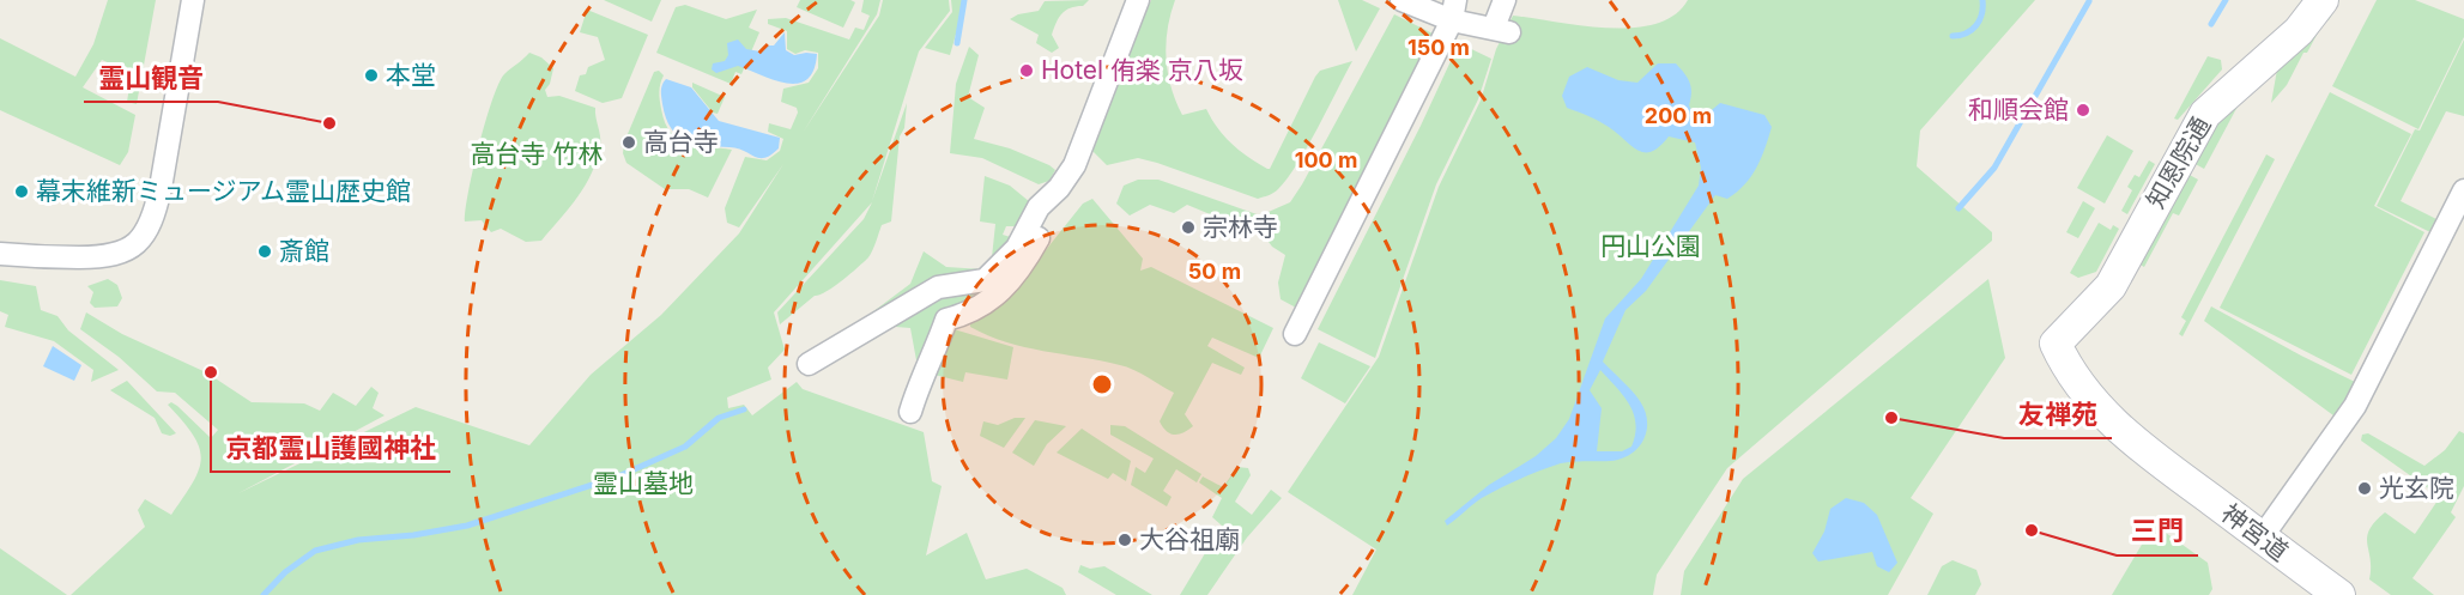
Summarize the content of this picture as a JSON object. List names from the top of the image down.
{
  "streets": {
    "street": ["知恩院通", "神宮道"]
  },
  "crossings": [
    ["知恩院通", "神宮道"]
  ],
  "parks": ["高台寺 竹林", "円山公園", "霊山墓地"],
  "places": [
    "Hotel 侑楽 京八坂",
    "本堂",
    "和順会館",
    "霊山観音",
    "高台寺",
    "幕末維新ミュージアム霊山歴史館",
    "宗林寺",
    "斎館",
    "京都霊山護國神社",
    "友禅苑",
    "光玄院",
    "三門",
    "大谷祖廟"
  ],
  "rings": [
    "150 m",
    "200 m",
    "100 m",
    "50 m"
  ]
}
